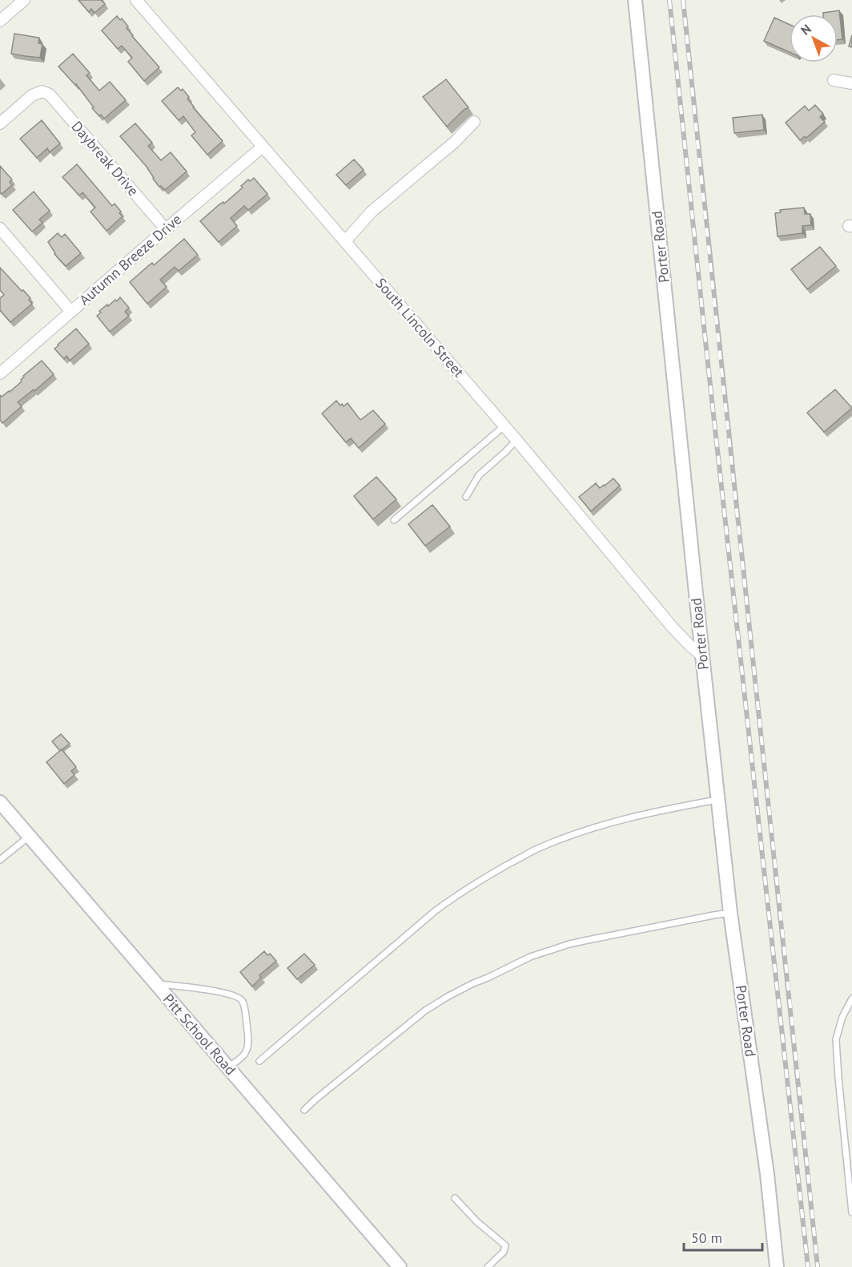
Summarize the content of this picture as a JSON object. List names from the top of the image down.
{
  "streets": {
    "street": [
      "Daybreak Drive",
      "Porter Road",
      "Autumn Breeze Drive",
      "South Lincoln Street",
      "Pitt School Road"
    ]
  },
  "crossings": [
    ["Daybreak Drive", "Autumn Breeze Drive"],
    ["Porter Road", "South Lincoln Street"],
    ["Autumn Breeze Drive", "South Lincoln Street"]
  ],
  "scale_bar": "50 m",
  "north": "top left"
}
